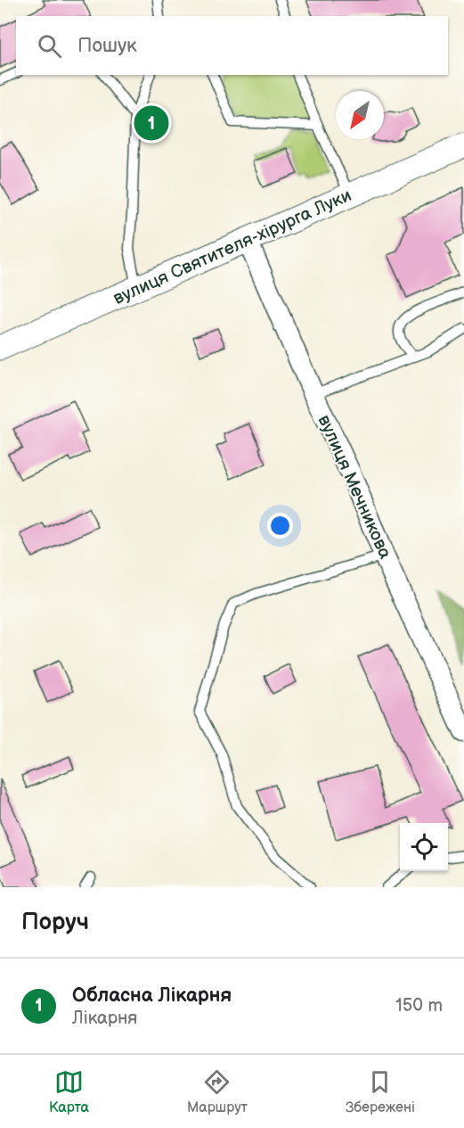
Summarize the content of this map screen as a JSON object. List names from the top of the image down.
{
  "streets": {
    "street": ["вулиця Святителя-хірурга Луки", "вулиця Мечникова"]
  },
  "crossings": [
    ["вулиця Святителя-хірурга Луки", "вулиця Мечникова"]
  ],
  "north": "bottom left",
  "page": {
    "search": "Пошук",
    "pins": "1",
    "heading": "Поруч",
    "list": [
      {
        "mark": "1",
        "name": "Обласна Лікарня",
        "note": "Лікарня",
        "value": "150 m"
      }
    ],
    "nav": ["Карта", "Маршрут", "Збережені"]
  }
}
